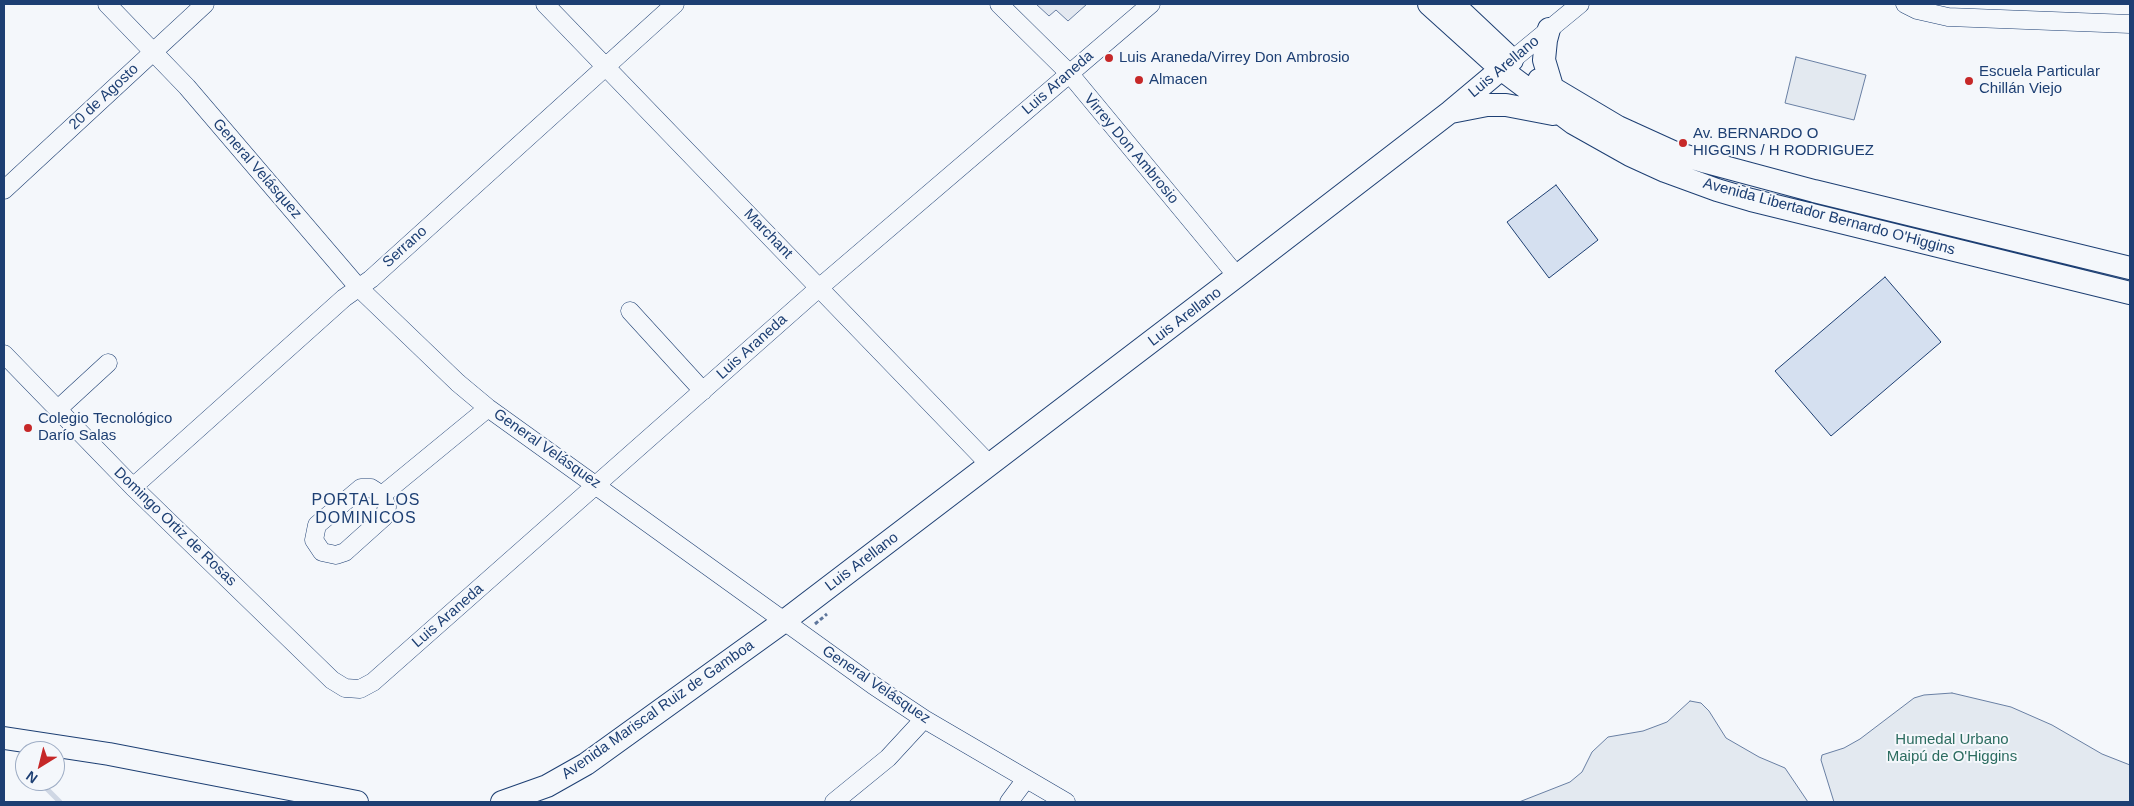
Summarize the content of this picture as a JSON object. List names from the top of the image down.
{
  "streets": {
    "main road": ["Luis Arellano", "Avenida Libertador Bernardo O'Higgins", "Avenida Mariscal Ruiz de Gamboa"],
    "street": [
      "Luis Araneda",
      "20 de Agosto",
      "Virrey Don Ambrosio",
      "General Velásquez",
      "Marchant",
      "Serrano",
      "Domingo Ortiz de Rosas"
    ]
  },
  "crossings": [
    ["Luis Arellano", "Virrey Don Ambrosio"],
    ["Luis Arellano", "General Velásquez"],
    ["Luis Arellano", "Avenida Libertador Bernardo O'Higgins"],
    ["Luis Arellano", "Marchant"],
    ["Luis Arellano", "Avenida Mariscal Ruiz de Gamboa"],
    ["Luis Araneda", "Virrey Don Ambrosio"],
    ["Luis Araneda", "General Velásquez"],
    ["Luis Araneda", "Marchant"],
    ["Luis Araneda", "Domingo Ortiz de Rosas"],
    ["20 de Agosto", "General Velásquez"],
    ["General Velásquez", "Serrano"],
    ["General Velásquez", "Avenida Mariscal Ruiz de Gamboa"],
    ["Marchant", "Serrano"],
    ["Serrano", "Domingo Ortiz de Rosas"]
  ],
  "districts": ["PORTAL LOS DOMINICOS"],
  "parks": ["Humedal Urbano Maipú de O'Higgins"],
  "places": [
    "Luis Araneda/Virrey Don Ambrosio",
    "Almacen",
    "Escuela Particular Chillán Viejo",
    "Av. BERNARDO O HIGGINS / H RODRIGUEZ",
    "Colegio Tecnológico Darío Salas"
  ],
  "north": "bottom left"
}
